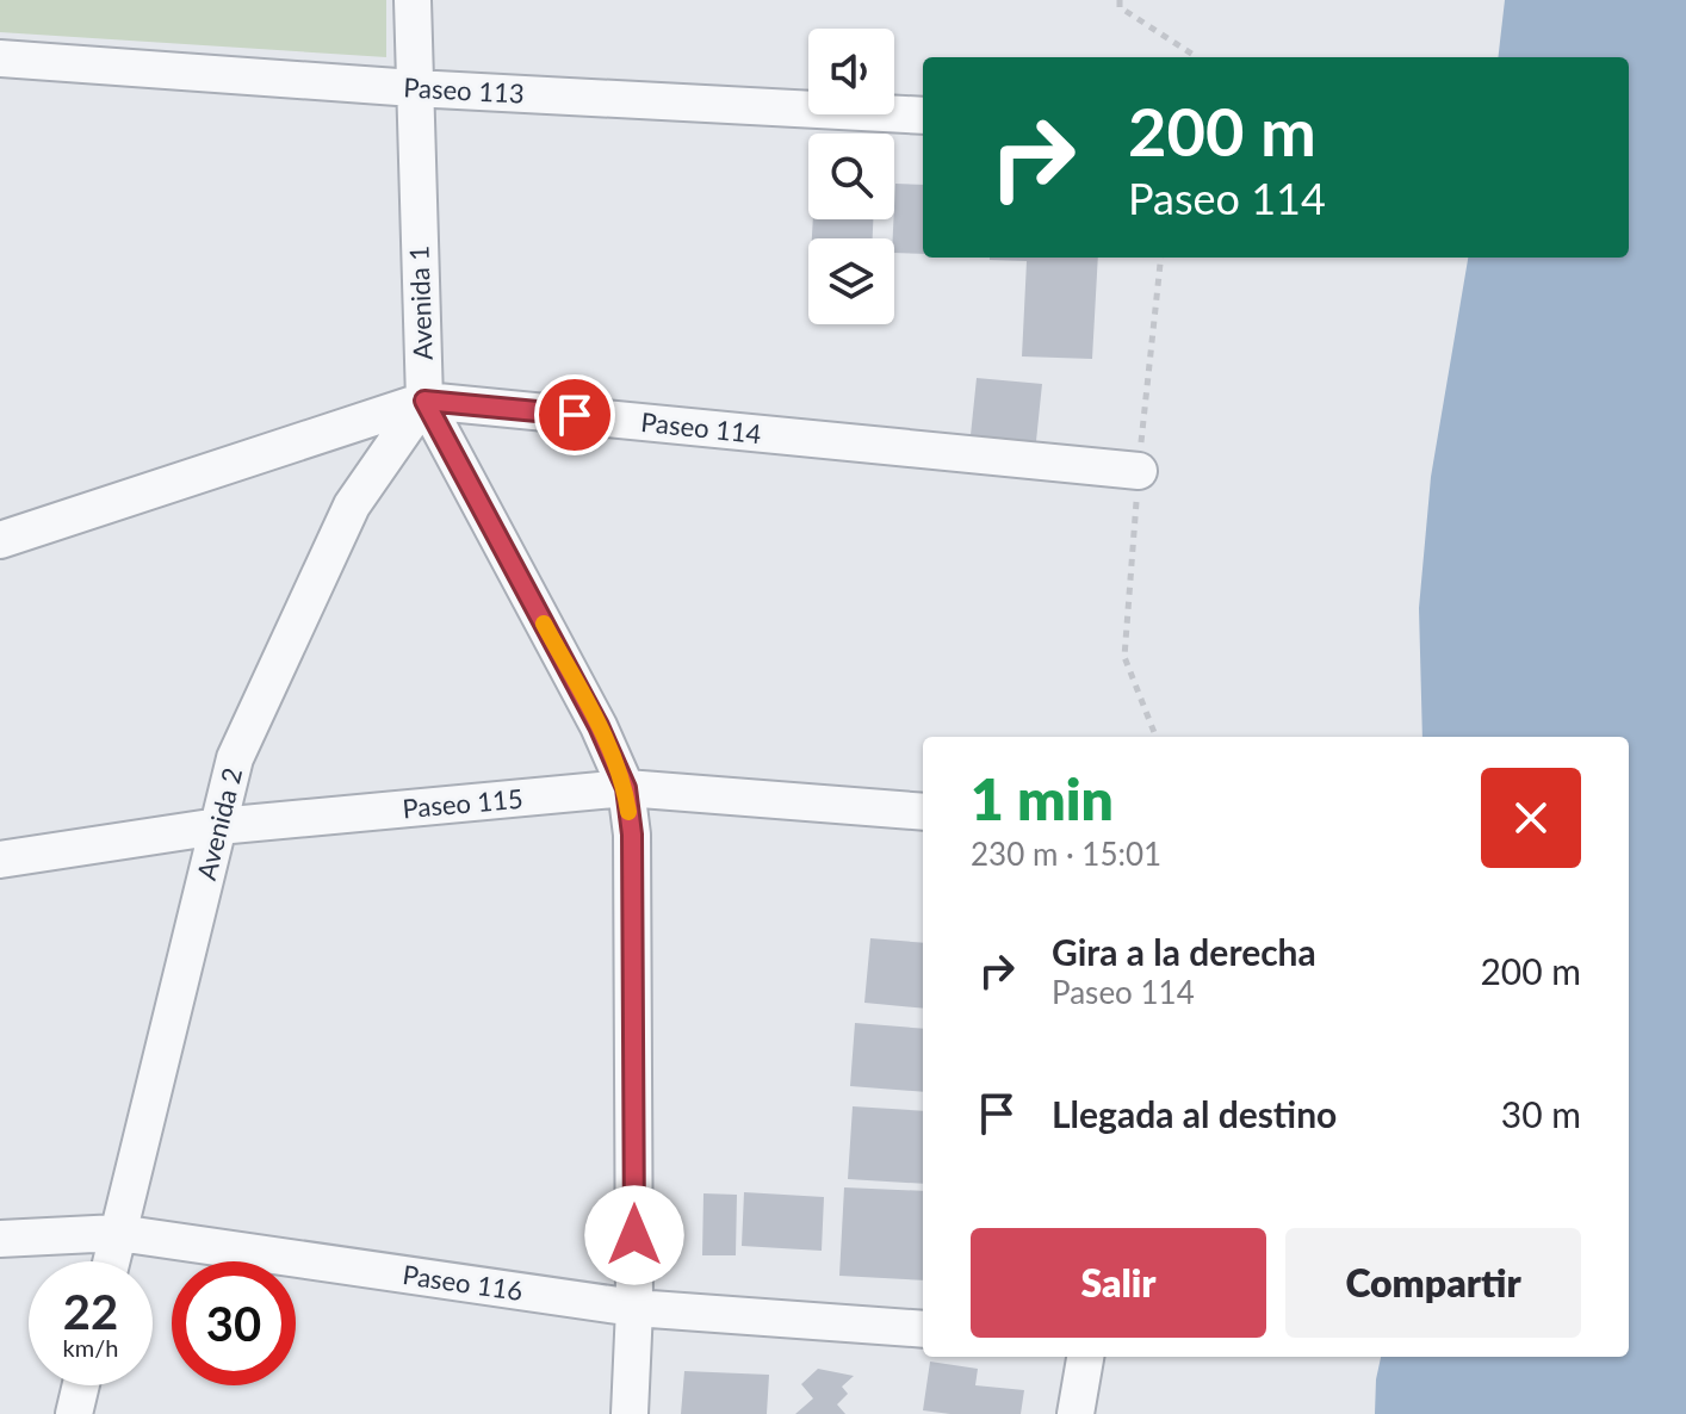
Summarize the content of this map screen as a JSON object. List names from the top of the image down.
{
  "streets": {
    "street": [
      "Paseo 113",
      "Avenida 1",
      "Paseo 114",
      "Paseo 115",
      "Avenida 2",
      "Paseo 116"
    ]
  },
  "crossings": [
    ["Paseo 113", "Avenida 1"],
    ["Avenida 1", "Paseo 114"],
    ["Avenida 1", "Paseo 115"],
    ["Avenida 1", "Avenida 2"],
    ["Avenida 1", "Paseo 116"],
    ["Paseo 114", "Avenida 2"],
    ["Paseo 115", "Avenida 2"],
    ["Avenida 2", "Paseo 116"]
  ],
  "page": {
    "turn": ["200 m", "Paseo 114"],
    "heading": ["1 min", "230 m · 15:01"],
    "list": [
      {
        "name": "Gira a la derecha",
        "note": "Paseo 114",
        "value": "200 m"
      },
      {
        "name": "Llegada al destino",
        "value": "30 m"
      }
    ],
    "buttons": ["Salir", "Compartir"],
    "speed": "22 km/h",
    "limit": "30"
  }
}
